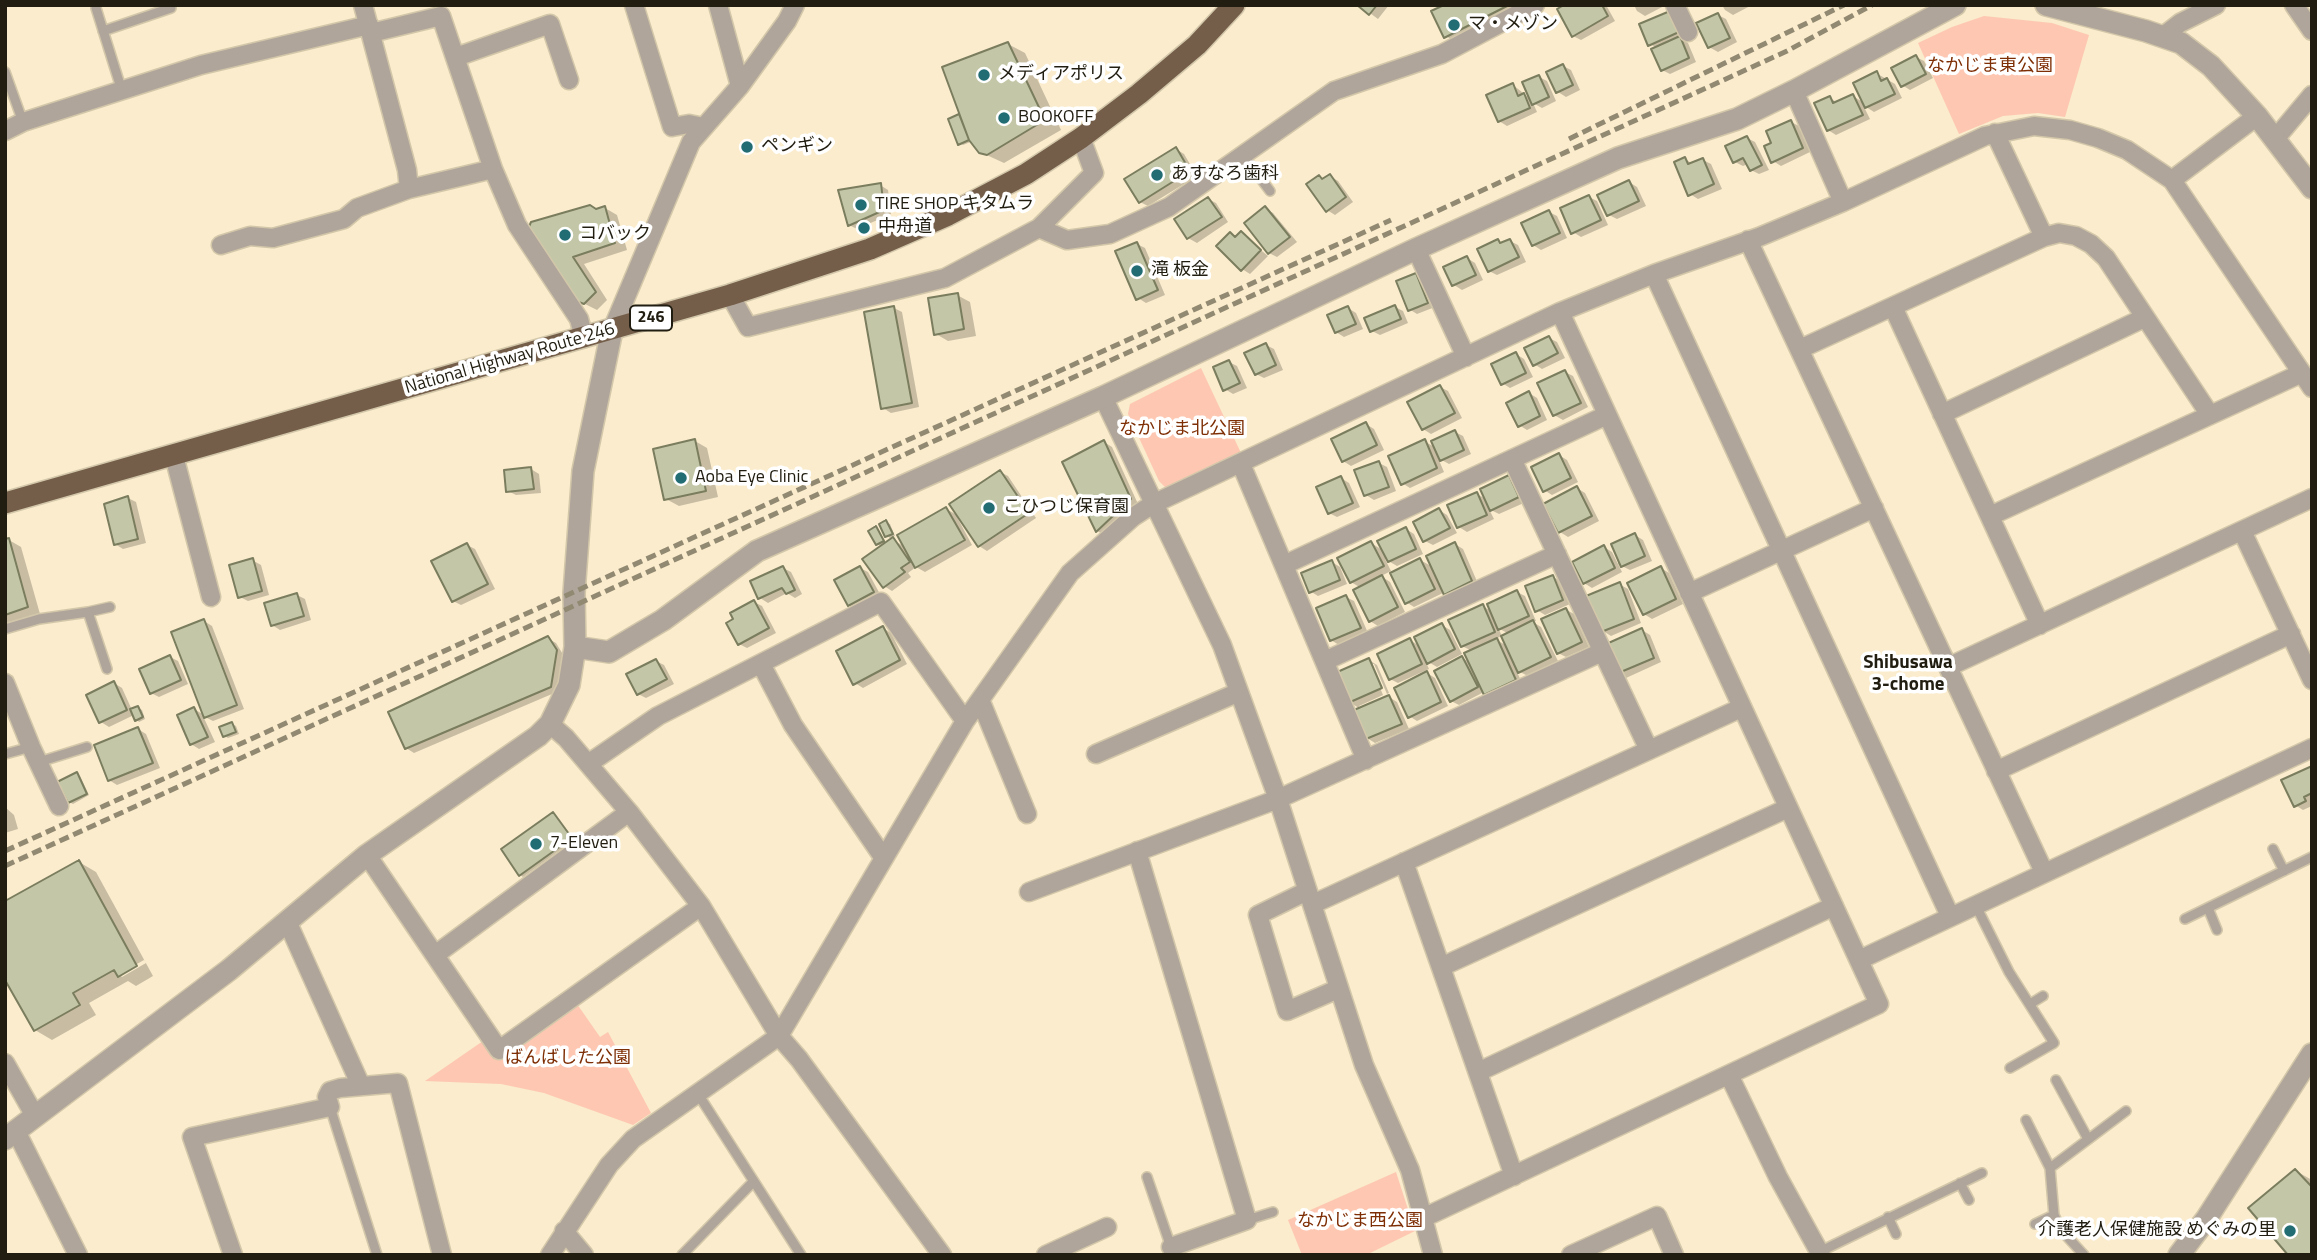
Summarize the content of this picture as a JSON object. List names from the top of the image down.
{
  "streets": {
    "highway": ["246", "National Highway Route 246"]
  },
  "districts": ["Shibusawa 3-chome"],
  "parks": [
    "なかじま東公園",
    "なかじま北公園",
    "ばんばした公園",
    "なかじま西公園"
  ],
  "places": [
    "マ・メゾン",
    "メディアポリス",
    "BOOKOFF",
    "ペンギン",
    "あすなろ歯科",
    "TIRE SHOP キタムラ",
    "中舟道",
    "コバック",
    "滝 板金",
    "Aoba Eye Clinic",
    "こひつじ保育園",
    "7-Eleven",
    "介護老人保健施設 めぐみの里"
  ]
}
